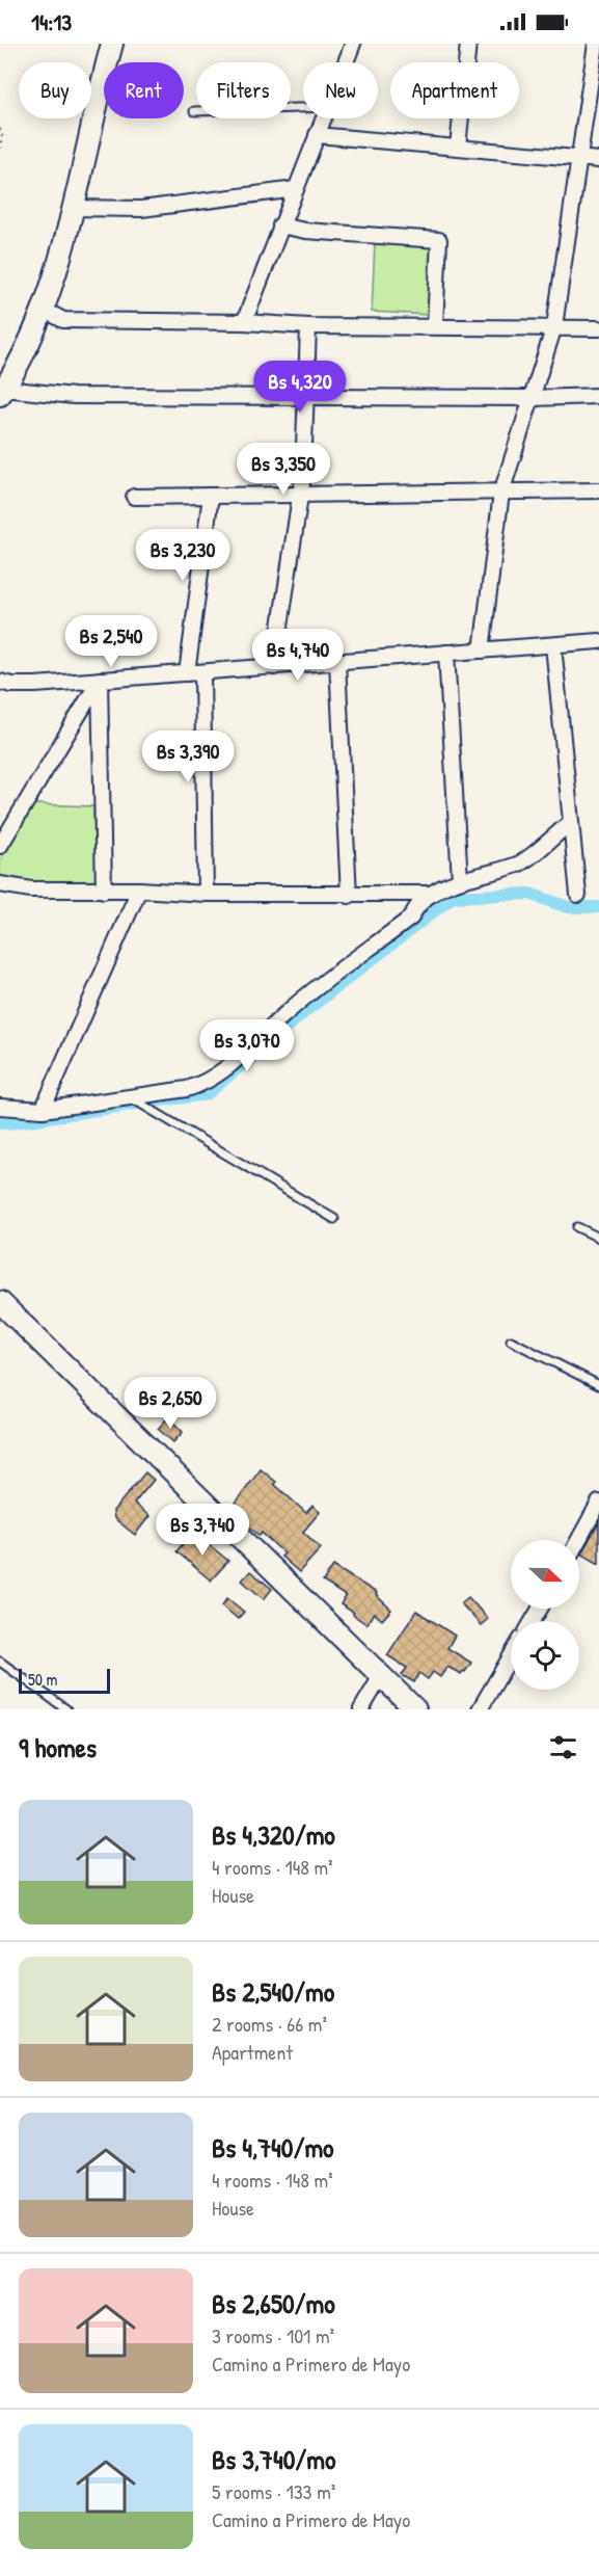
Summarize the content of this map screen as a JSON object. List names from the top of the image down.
{
  "scale_bar": "50 m",
  "north": "right",
  "page": {
    "status": "14:13",
    "chip": [
      "Buy",
      "Rent",
      "Filters",
      "New",
      "Apartment"
    ],
    "price": [
      "Bs 4,320",
      "Bs 3,350",
      "Bs 3,230",
      "Bs 2,540",
      "Bs 4,740",
      "Bs 3,390",
      "Bs 3,070",
      "Bs 2,650",
      "Bs 3,740"
    ],
    "scale": "50 m",
    "heading": "9 homes",
    "list": [
      {
        "name": "Bs 4,320/mo",
        "note": "4 rooms · 148 m² · House"
      },
      {
        "name": "Bs 2,540/mo",
        "note": "2 rooms · 66 m² · Apartment"
      },
      {
        "name": "Bs 4,740/mo",
        "note": "4 rooms · 148 m² · House"
      },
      {
        "name": "Bs 2,650/mo",
        "note": "3 rooms · 101 m² · Camino a Primero de Mayo"
      },
      {
        "name": "Bs 3,740/mo",
        "note": "5 rooms · 133 m² · Camino a Primero de Mayo"
      }
    ]
  }
}
